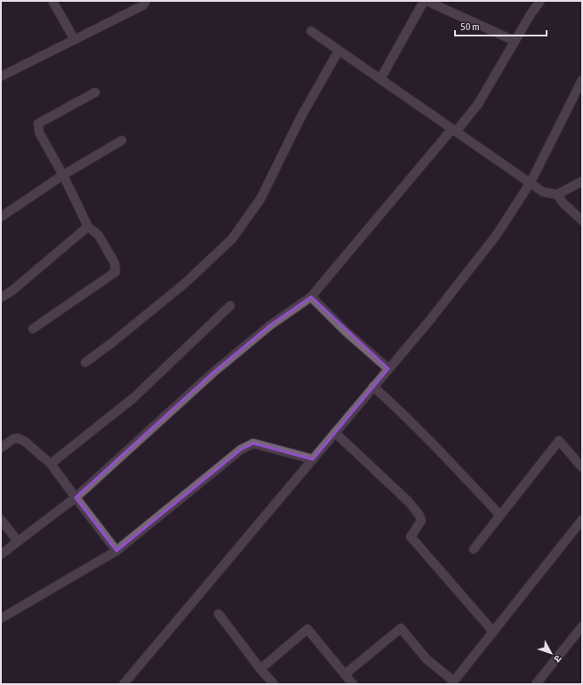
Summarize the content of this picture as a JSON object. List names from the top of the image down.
{
  "scale_bar": "50 m",
  "north": "bottom right"
}
